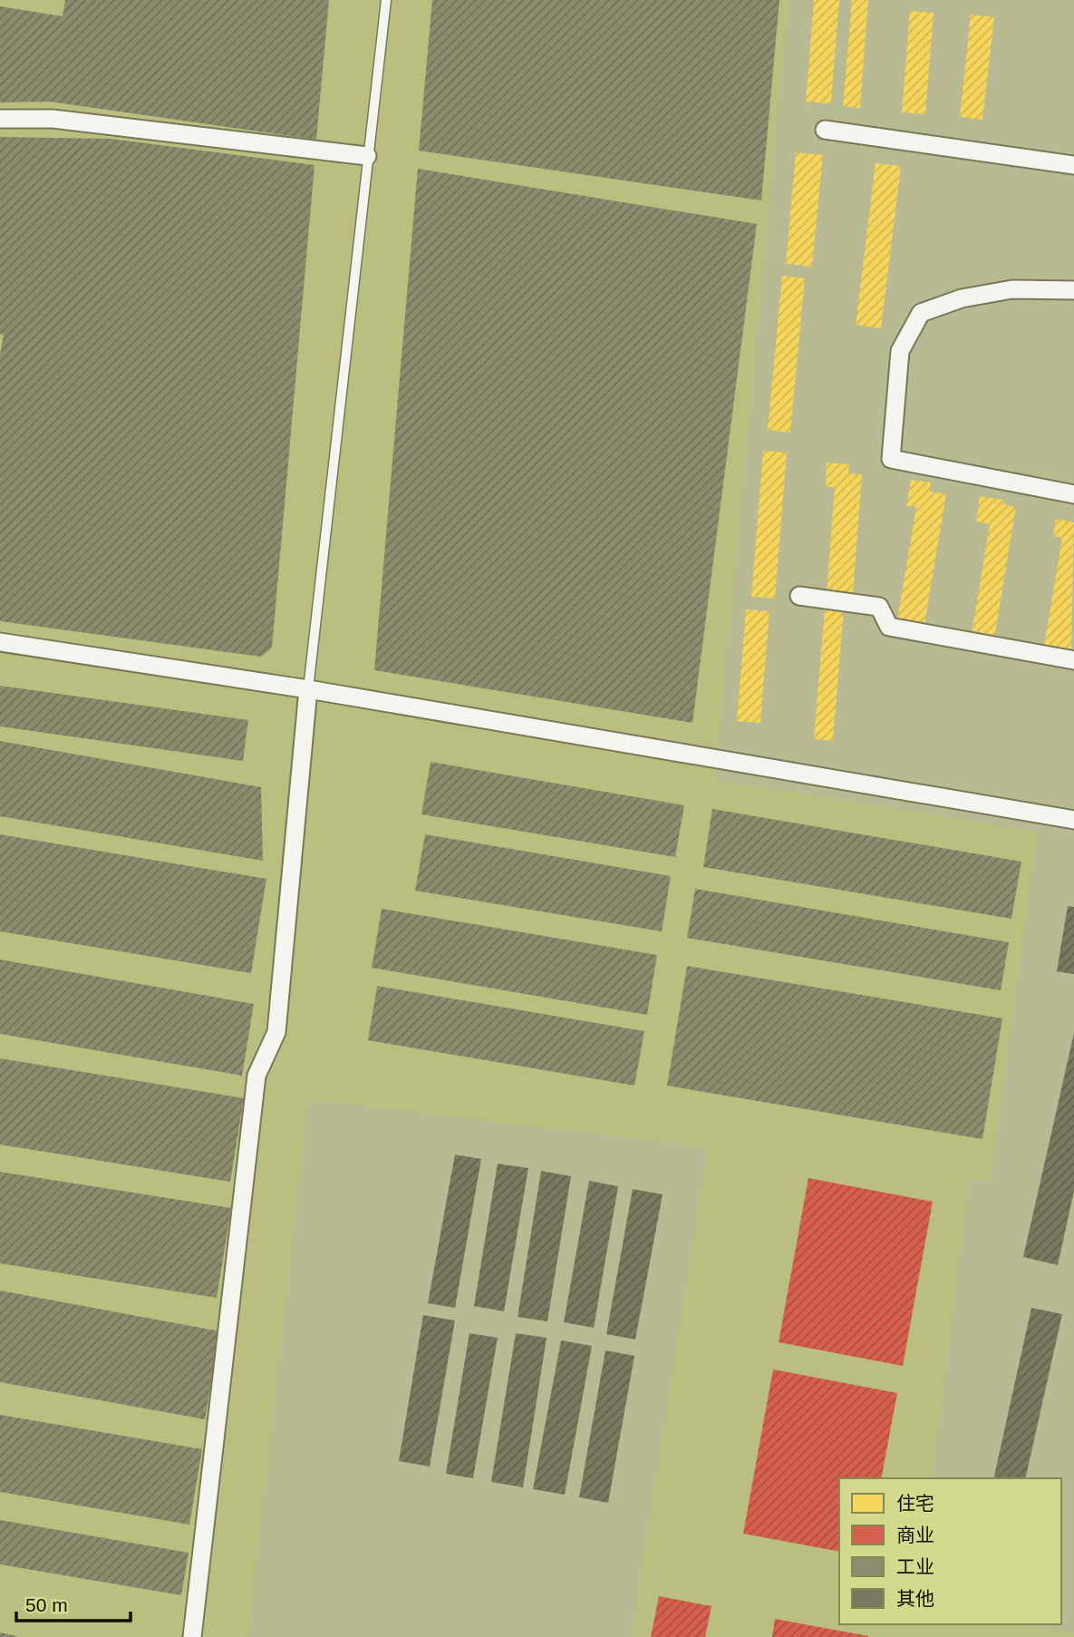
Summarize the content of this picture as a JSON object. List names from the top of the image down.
{
  "legend": [
    "住宅",
    "商业",
    "工业",
    "其他"
  ],
  "scale_bar": "50 m"
}
